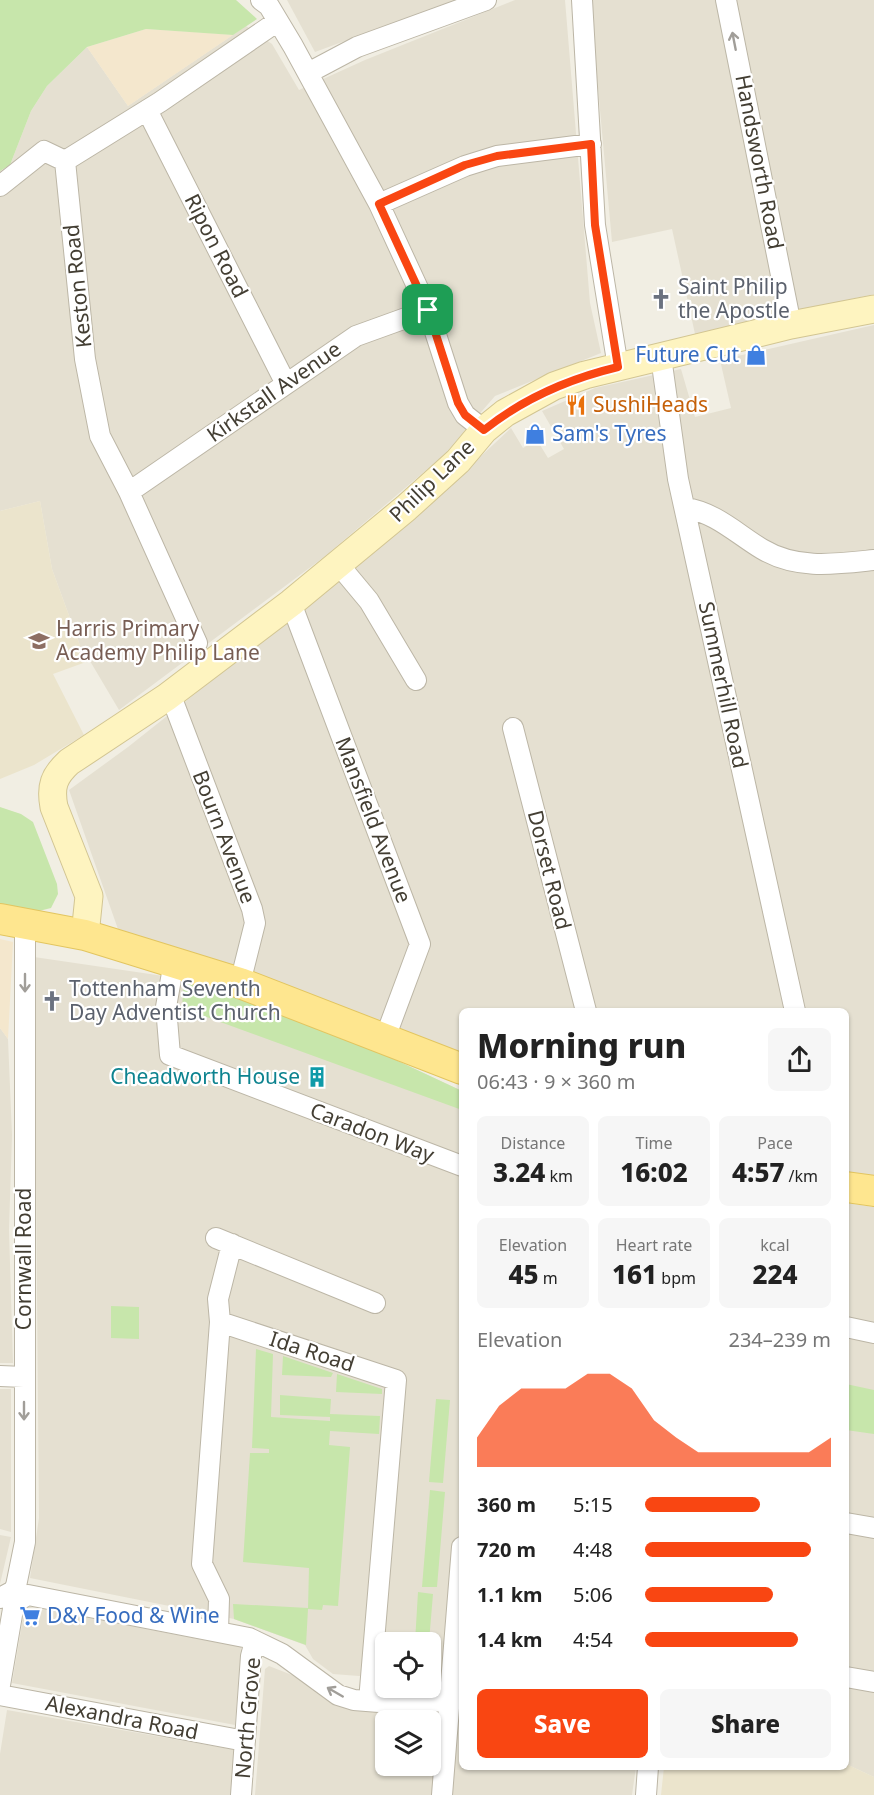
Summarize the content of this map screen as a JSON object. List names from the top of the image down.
{
  "streets": {
    "main road": ["Philip Lane"],
    "street": [
      "Handsworth Road",
      "Ripon Road",
      "Keston Road",
      "Kirkstall Avenue",
      "Summerhill Road",
      "Mansfield Avenue",
      "Bourn Avenue",
      "Dorset Road",
      "Caradon Way",
      "Cornwall Road",
      "Ida Road",
      "Alexandra Road",
      "North Grove"
    ]
  },
  "crossings": [
    ["Handsworth Road", "Philip Lane"],
    ["Ripon Road", "Kirkstall Avenue"],
    ["Keston Road", "Kirkstall Avenue"],
    ["Philip Lane", "Summerhill Road"],
    ["Philip Lane", "Mansfield Avenue"],
    ["Philip Lane", "Bourn Avenue"],
    ["Alexandra Road", "North Grove"]
  ],
  "one_way": ["Cornwall Road"],
  "places": {
    "church": ["Saint Philip the Apostle", "Tottenham Seventh Day Adventist Church"],
    "shop": ["Future Cut", "Sam's Tyres"],
    "restaurant": ["SushiHeads"],
    "school or university": ["Harris Primary Academy Philip Lane"],
    "building": ["Cheadworth House"],
    "supermarket": ["D&Y Food & Wine"]
  },
  "page": {
    "heading": ["Morning run", "06:43 · 9 × 360 m"],
    "stats": [
      ["Distance", "3.24 km"],
      ["Time", "16:02"],
      ["Pace", "4:57 /km"],
      ["Elevation", "45 m"],
      ["Heart rate", "161 bpm"],
      ["kcal", "224"]
    ],
    "chart": ["Elevation", "234–239 m"],
    "list": [
      {
        "name": "360 m",
        "note": "5:15"
      },
      {
        "name": "720 m",
        "note": "4:48"
      },
      {
        "name": "1.1 km",
        "note": "5:06"
      },
      {
        "name": "1.4 km",
        "note": "4:54"
      }
    ],
    "buttons": ["Save", "Share"]
  }
}
